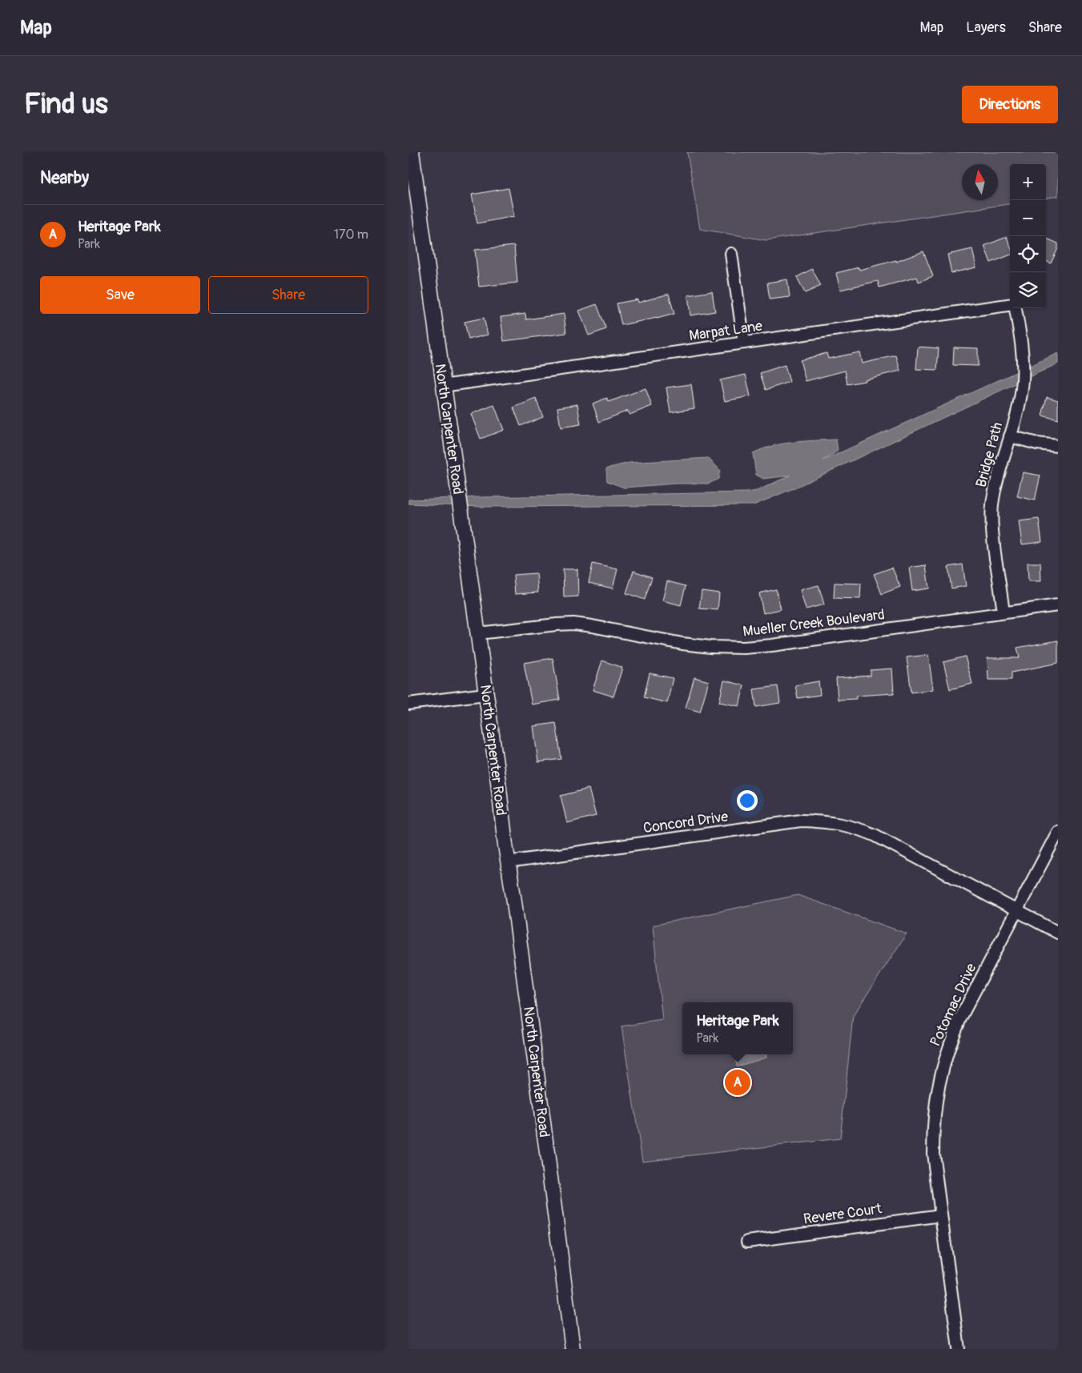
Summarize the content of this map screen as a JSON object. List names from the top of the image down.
{
  "streets": {
    "street": [
      "Marpat Lane",
      "North Carpenter Road",
      "Bridge Path",
      "Mueller Creek Boulevard",
      "Concord Drive",
      "Potomac Drive",
      "Revere Court"
    ]
  },
  "crossings": [
    ["Marpat Lane", "North Carpenter Road"],
    ["North Carpenter Road", "Mueller Creek Boulevard"],
    ["North Carpenter Road", "Concord Drive"],
    ["Bridge Path", "Mueller Creek Boulevard"],
    ["Concord Drive", "Potomac Drive"],
    ["Potomac Drive", "Revere Court"]
  ],
  "north": "top",
  "page": {
    "header": "Map",
    "nav": ["Map", "Layers", "Share"],
    "buttons": [
      "Directions",
      ["Save", "Share"]
    ],
    "title": "Find us",
    "heading": "Nearby",
    "map_buttons": ["+", "−"],
    "list": [
      {
        "mark": "A",
        "name": "Heritage Park",
        "note": "Park",
        "value": "170 m"
      }
    ],
    "popup": ["Heritage Park", "Park"],
    "pins": "A"
  }
}
